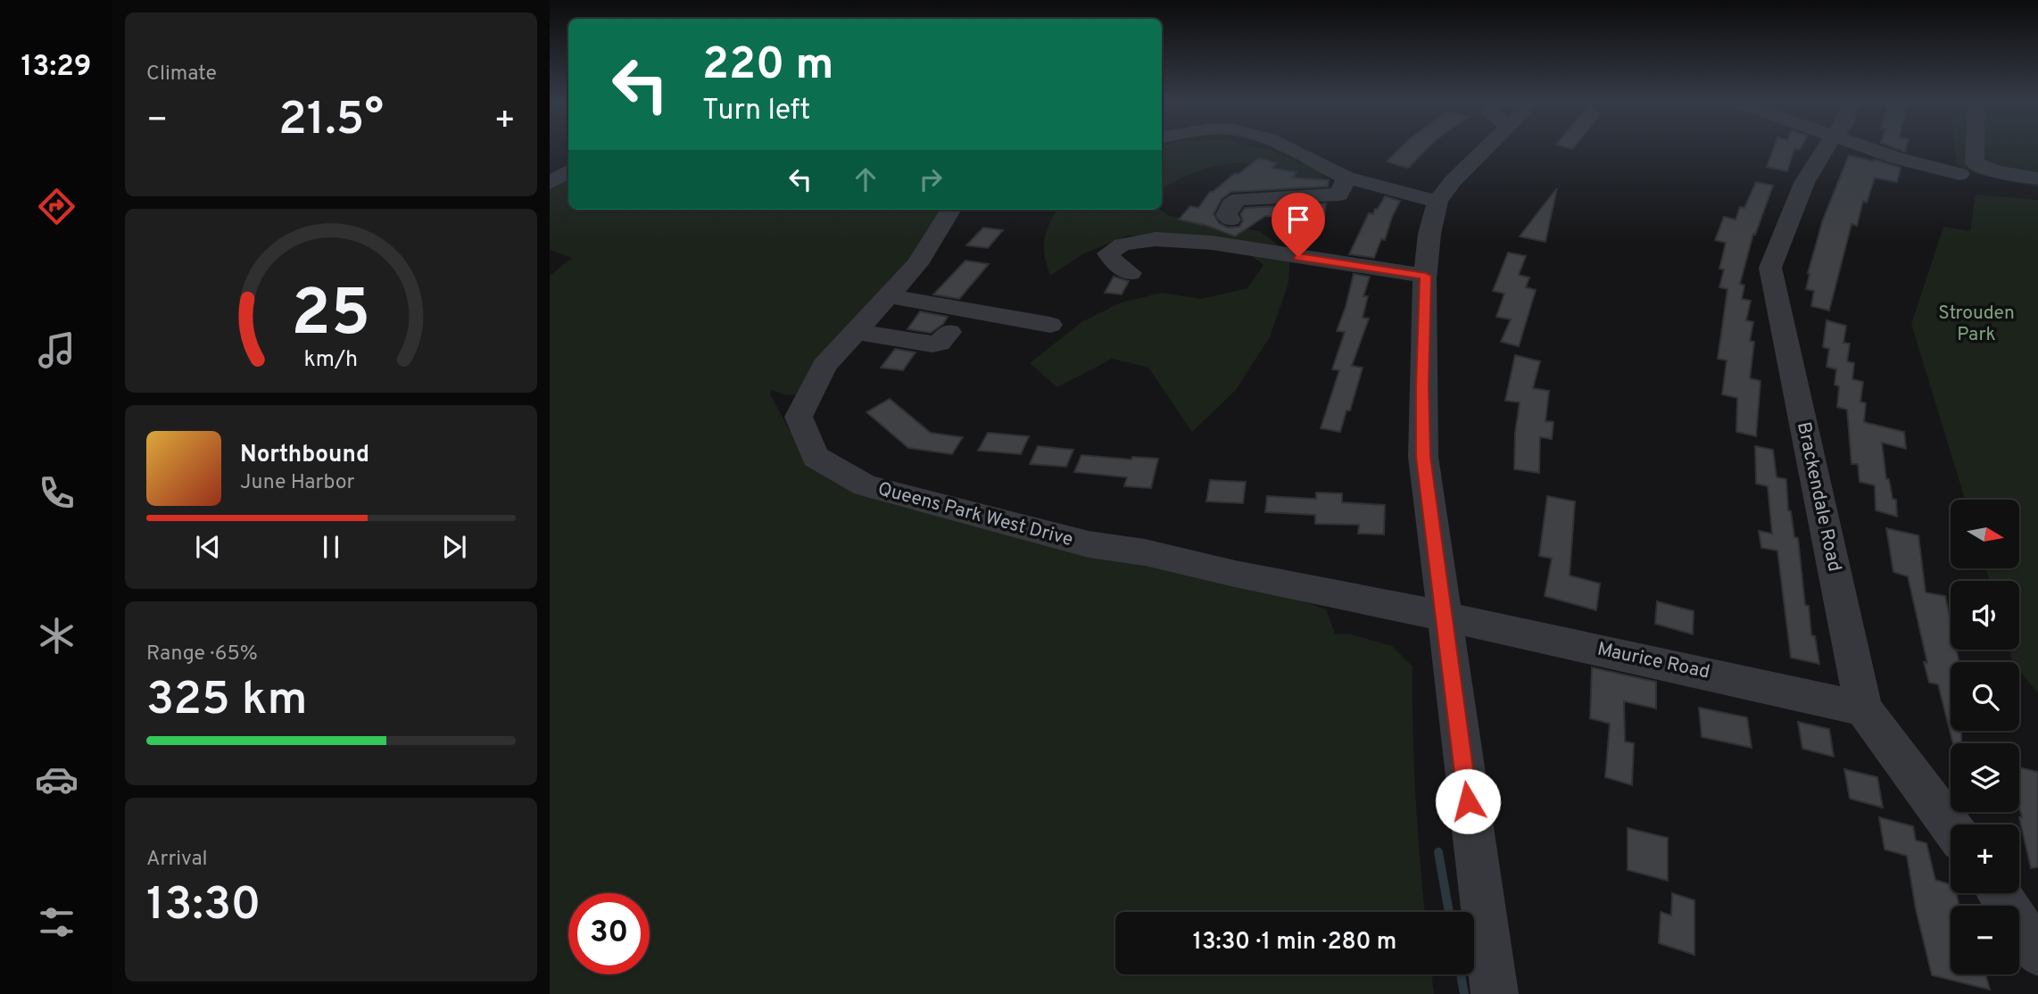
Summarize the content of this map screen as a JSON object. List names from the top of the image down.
{
  "streets": {
    "street": ["Brackendale Road", "Queens Park West Drive", "Maurice Road"]
  },
  "crossings": [
    ["Brackendale Road", "Maurice Road"],
    ["Queens Park West Drive", "Maurice Road"]
  ],
  "parks": ["Strouden Park"],
  "north": "right",
  "page": {
    "tabs": "13:29",
    "tile": [
      "Climate",
      ["Range · 65%", "325 km"],
      ["Arrival", "13:30"]
    ],
    "turn": ["220 m", "Turn left"],
    "heat": ["−", "21.5°", "+"],
    "song": ["Northbound", "June Harbor"],
    "map_buttons": ["+", "−"],
    "limit": "30",
    "trip": "13:30 · 1 min · 280 m",
    "gauge": ["25", "km/h"]
  }
}
